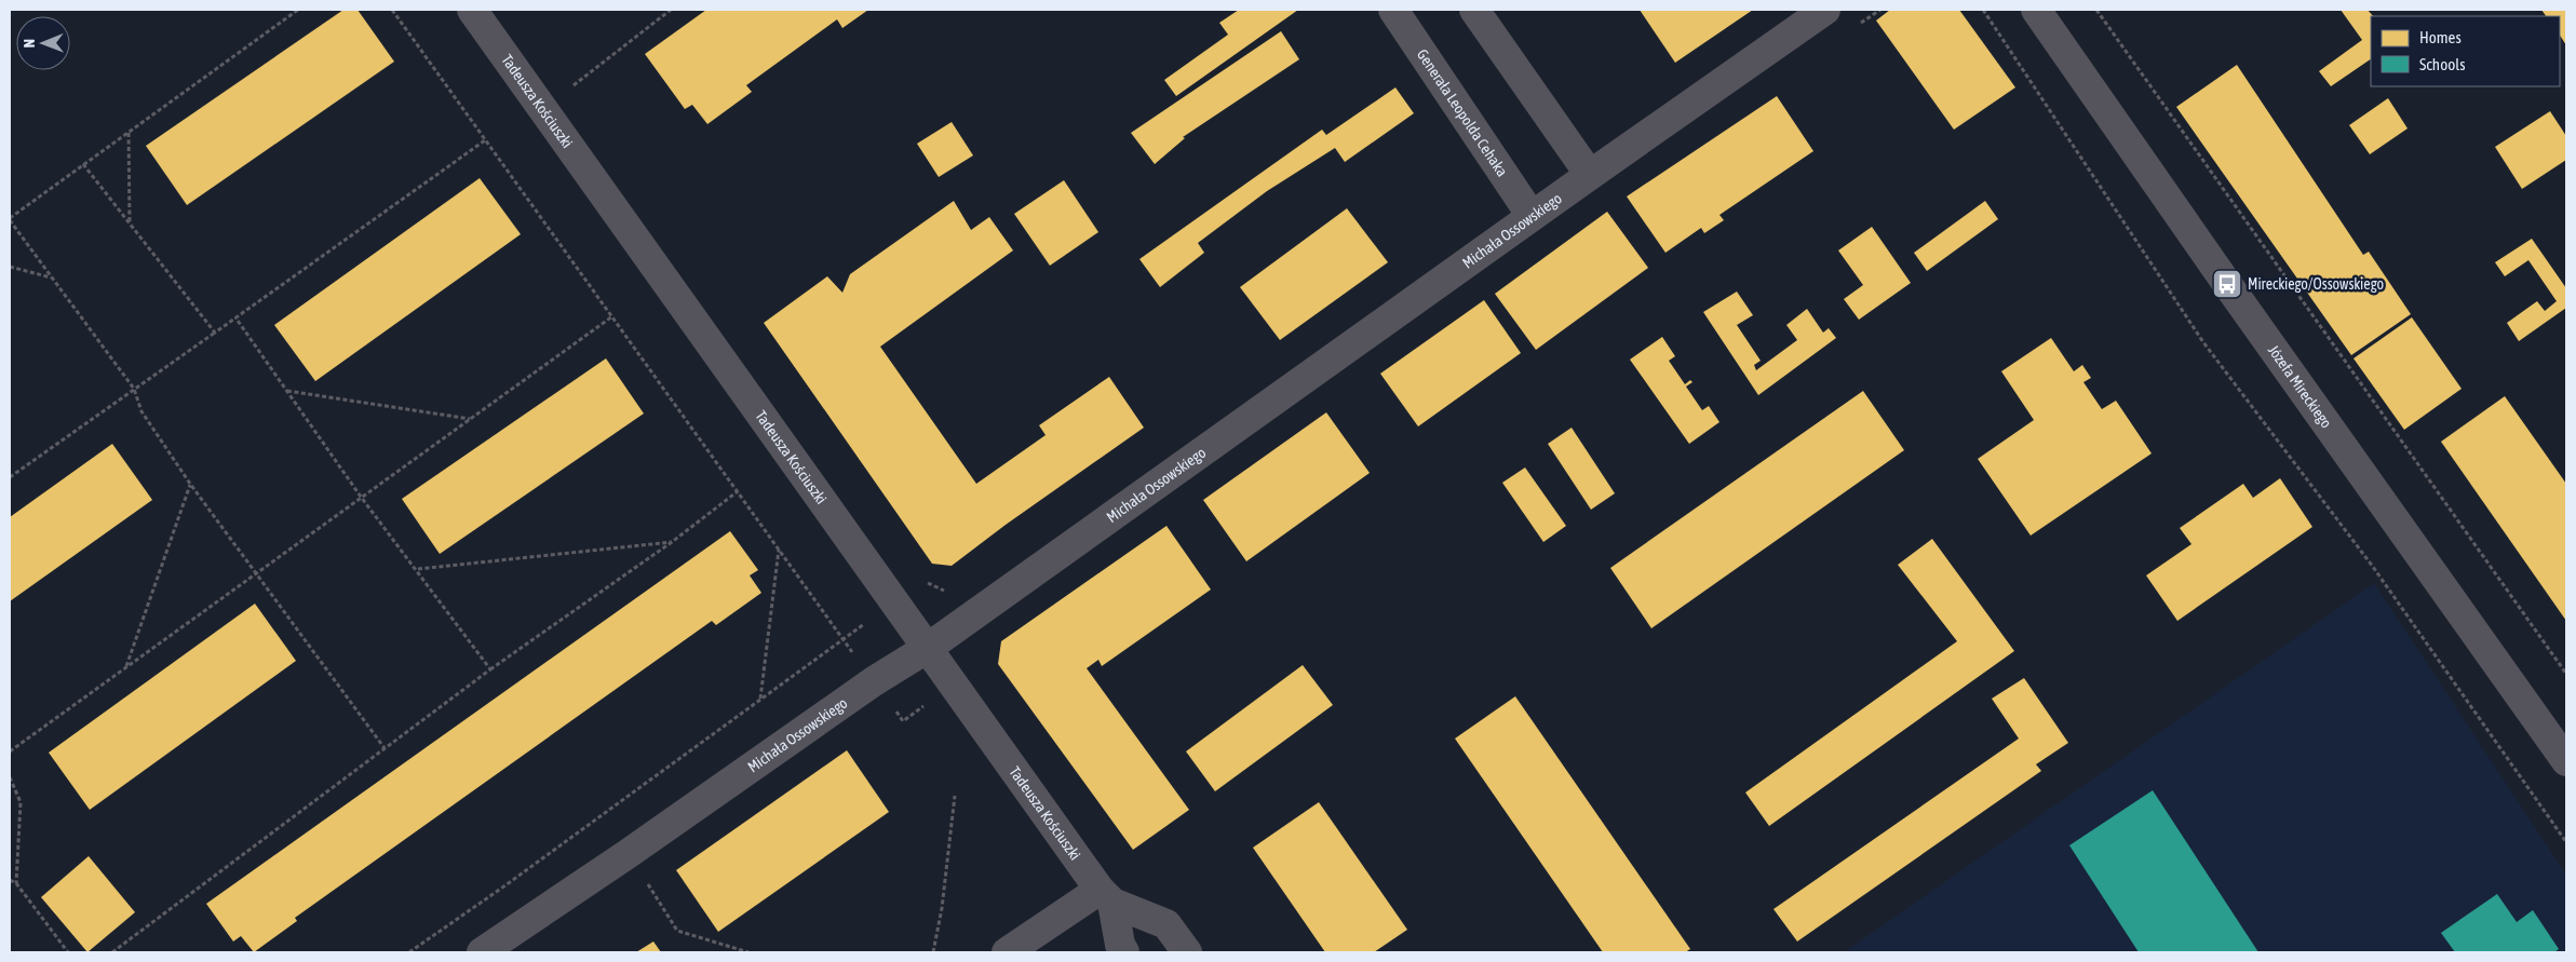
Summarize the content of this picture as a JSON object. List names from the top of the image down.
{
  "streets": {
    "street": [
      "Tadeusza Kościuszki",
      "Generała Leopolda Cehaka",
      "Michała Ossowskiego",
      "Józefa Mireckiego"
    ]
  },
  "crossings": [
    ["Tadeusza Kościuszki", "Michała Ossowskiego"],
    ["Generała Leopolda Cehaka", "Michała Ossowskiego"]
  ],
  "places": {
    "bus stop": ["Mireckiego/Ossowskiego"]
  },
  "legend": ["Homes", "Schools"],
  "north": "left"
}
